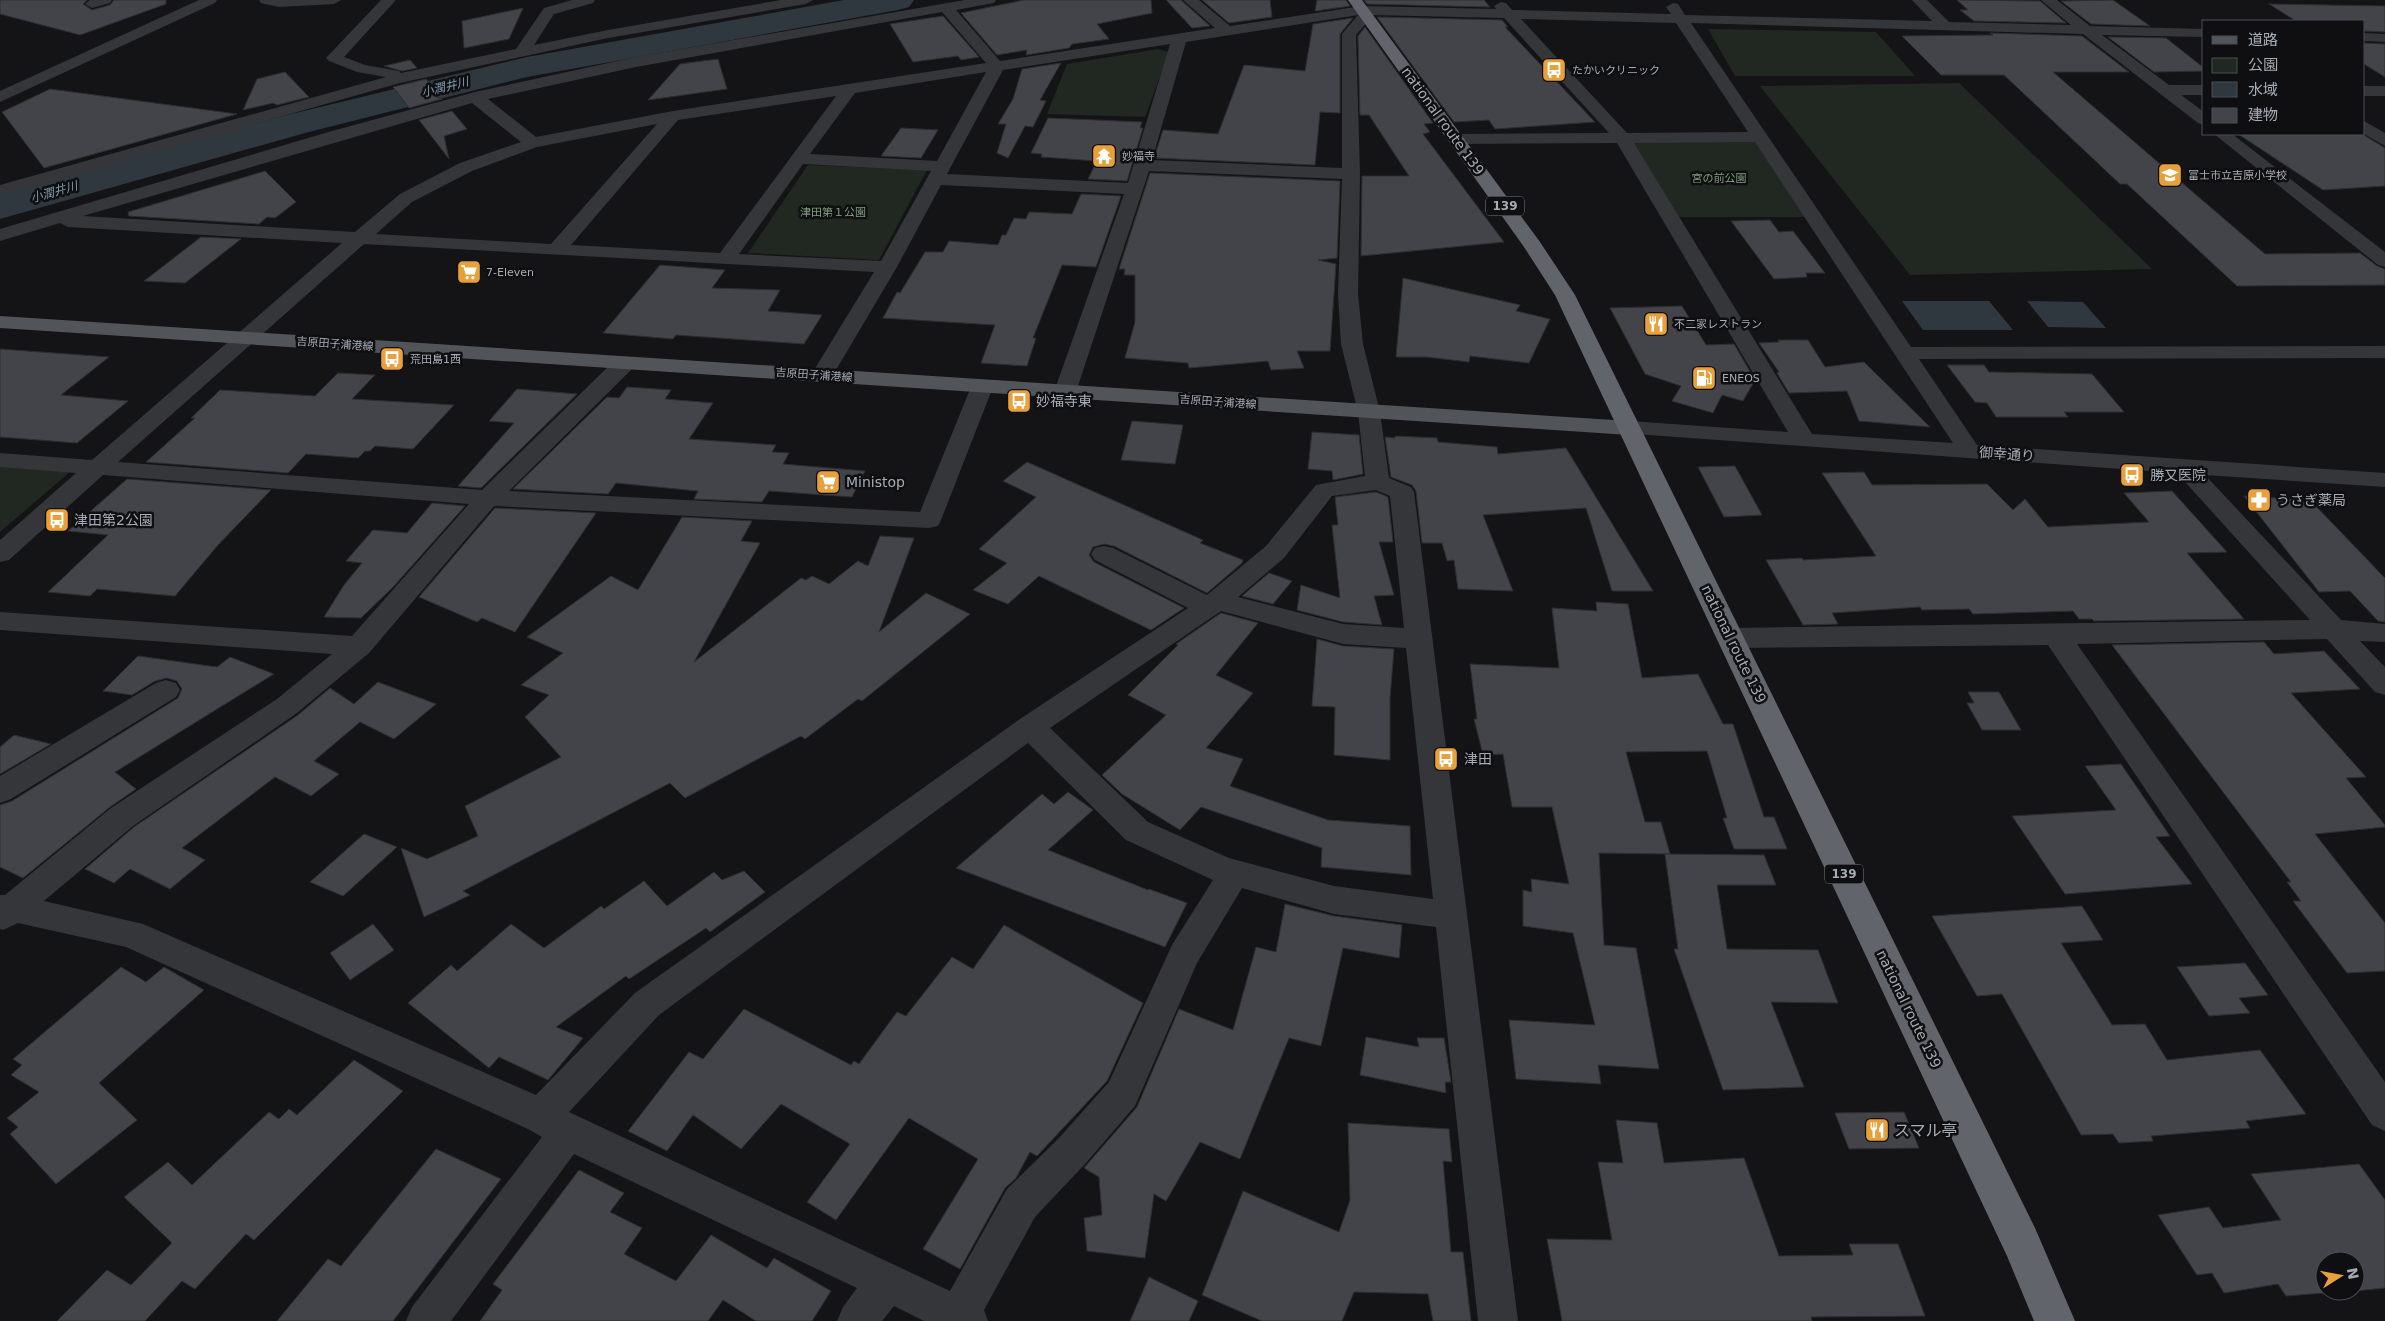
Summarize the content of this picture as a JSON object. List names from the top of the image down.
{
  "streets": {
    "highway": ["national route 139", "139"],
    "main road": ["吉原田子浦港線"],
    "street": ["御幸通り"]
  },
  "crossings": [
    ["national route 139", "吉原田子浦港線"],
    ["national route 139", "御幸通り"],
    ["吉原田子浦港線", "御幸通り"]
  ],
  "water": ["小潤井川"],
  "parks": ["宮の前公園", "津田第１公園"],
  "places": {
    "bus stop": [
      "たかいクリニック",
      "荒田島1西",
      "妙福寺東",
      "勝又医院",
      "津田第2公園",
      "津田"
    ],
    "temple": ["妙福寺"],
    "school or university": ["富士市立吉原小学校"],
    "supermarket": ["7-Eleven", "Ministop"],
    "restaurant": ["不二家レストラン", "スマル亭"],
    "fuel station": ["ENEOS"],
    "pharmacy": ["うさぎ薬局"]
  },
  "legend": [
    "道路",
    "公園",
    "水域",
    "建物"
  ],
  "north": "right"
}
